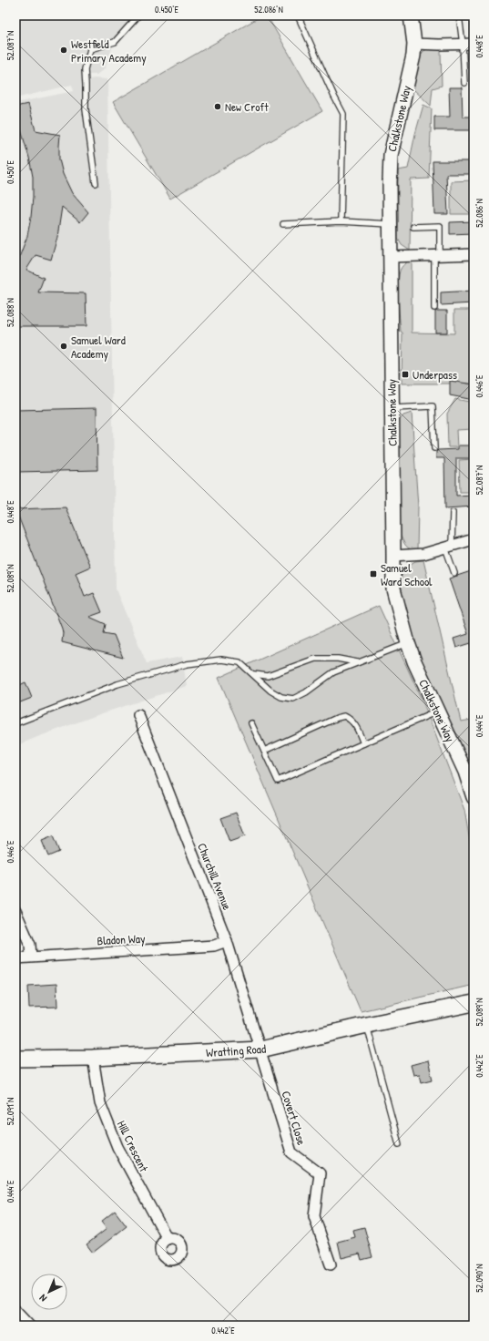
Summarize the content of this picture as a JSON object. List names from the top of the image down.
{
  "streets": {
    "main road": ["Wratting Road"],
    "street": [
      "Chalkstone Way",
      "Churchill Avenue",
      "Bladon Way",
      "Covert Close",
      "Hill Crescent"
    ]
  },
  "crossings": [
    ["Churchill Avenue", "Bladon Way"],
    ["Churchill Avenue", "Wratting Road"],
    ["Churchill Avenue", "Covert Close"],
    ["Wratting Road", "Covert Close"],
    ["Wratting Road", "Hill Crescent"]
  ],
  "places": {
    "other": ["Westfield Primary Academy", "New Croft", "Samuel Ward Academy"],
    "transit": ["Underpass", "Samuel Ward School"]
  },
  "north": "bottom left",
  "coordinates": [
    "0.450°E",
    "52.086°N",
    "52.087°N",
    "0.448°E",
    "52.088°N",
    "0.446°E",
    "52.089°N",
    "0.444°E",
    "0.442°E",
    "52.091°N",
    "52.090°N"
  ]
}
